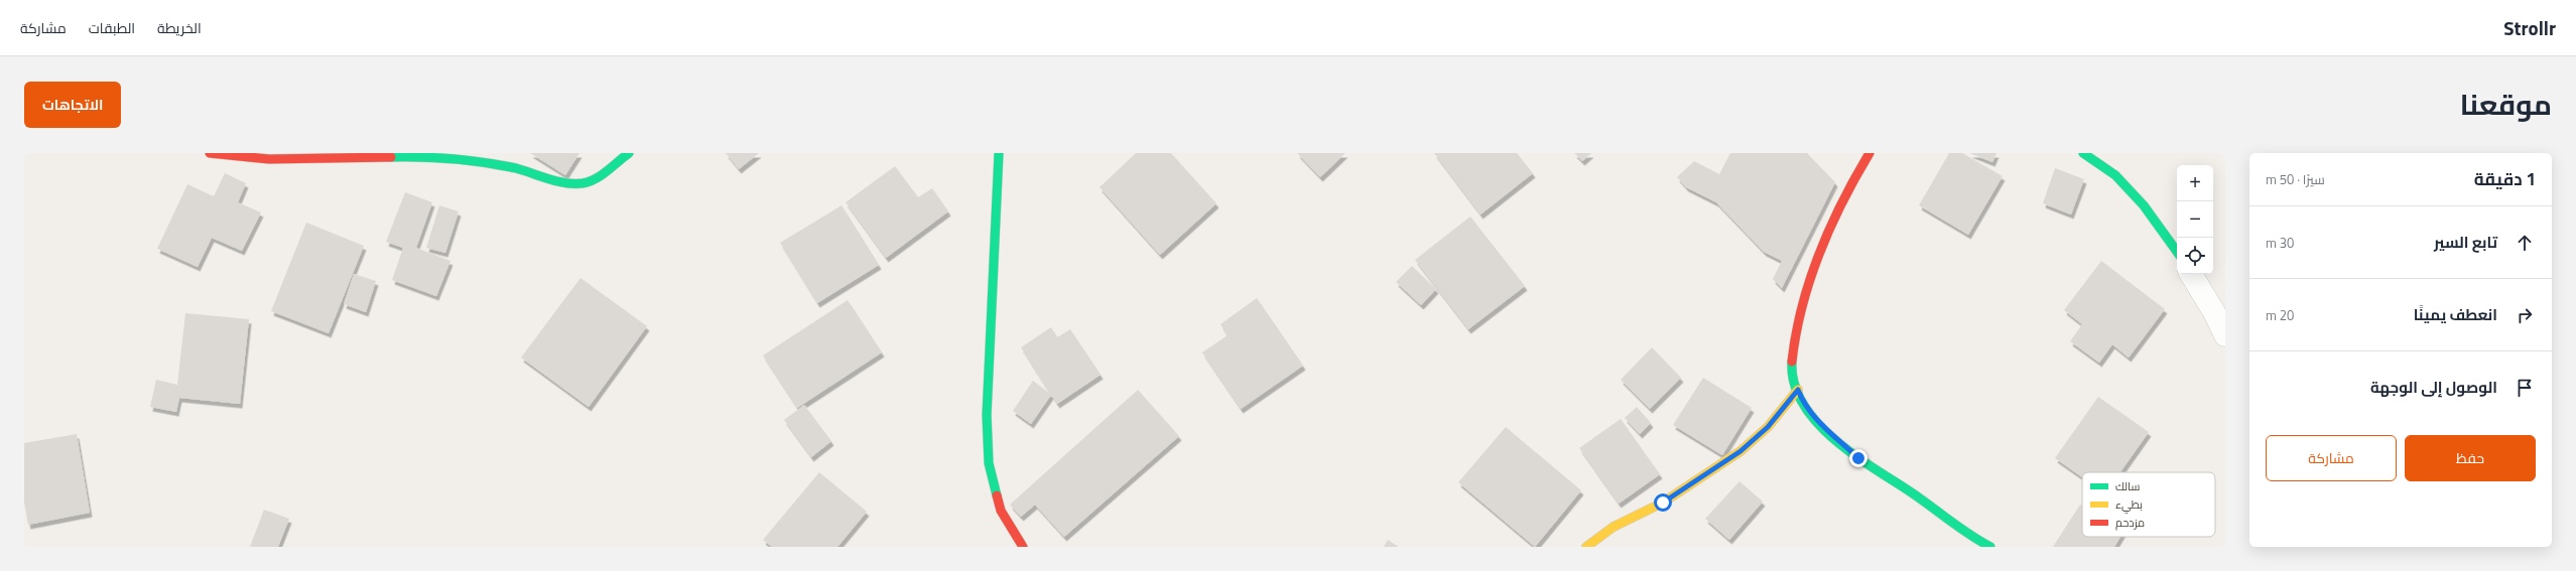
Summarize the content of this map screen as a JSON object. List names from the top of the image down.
{
  "legend": ["سالك", "بطيء", "مزدحم"],
  "page": {
    "header": "Strollr",
    "nav": ["الخريطة", "الطبقات", "مشاركة"],
    "title": "موقعنا",
    "buttons": [
      "الاتجاهات",
      ["حفظ", "مشاركة"]
    ],
    "heading": ["1 دقيقة", "سيرًا · 50 m"],
    "map_buttons": ["+", "−"],
    "list": [
      ["تابع السير", "30 m"],
      ["انعطف يمينًا", "20 m"],
      "الوصول إلى الوجهة"
    ]
  }
}
